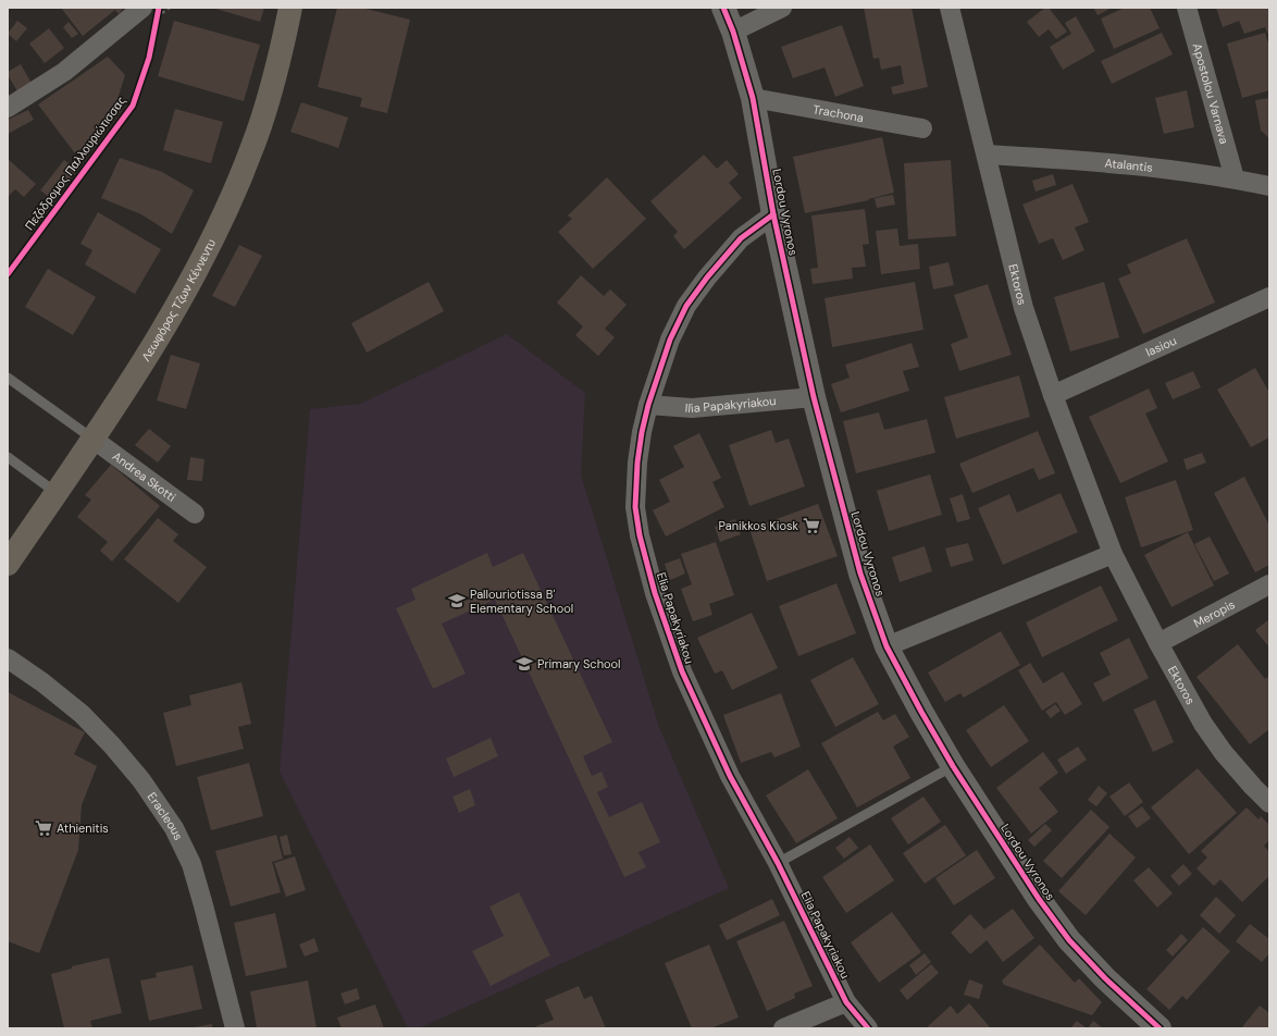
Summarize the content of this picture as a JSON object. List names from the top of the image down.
{
  "streets": {
    "main road": ["Λεωφόρος Τζων Κέννεντυ"],
    "street": [
      "Apostolou Varnava",
      "Trachona",
      "Atalantis",
      "Lordou Vyronos",
      "Ektoros",
      "Iasiou",
      "Ilia Papakyriakou",
      "Andrea Skotti",
      "Meropis",
      "Elia Papakyriakou",
      "Eracleous"
    ],
    "cycle path": ["Πεζόδρομος Παλλουριώτισσας"]
  },
  "crossings": [
    ["Apostolou Varnava", "Atalantis"],
    ["Trachona", "Lordou Vyronos"],
    ["Atalantis", "Ektoros"],
    ["Lordou Vyronos", "Ilia Papakyriakou"],
    ["Lordou Vyronos", "Elia Papakyriakou"],
    ["Ektoros", "Iasiou"],
    ["Ektoros", "Meropis"],
    ["Λεωφόρος Τζων Κέννεντυ", "Andrea Skotti"],
    ["Ilia Papakyriakou", "Elia Papakyriakou"]
  ],
  "places": {
    "supermarket": ["Panikkos Kiosk", "Athienitis"],
    "school or university": ["Pallouriotissa B' Elementary School", "Primary School"]
  }
}
